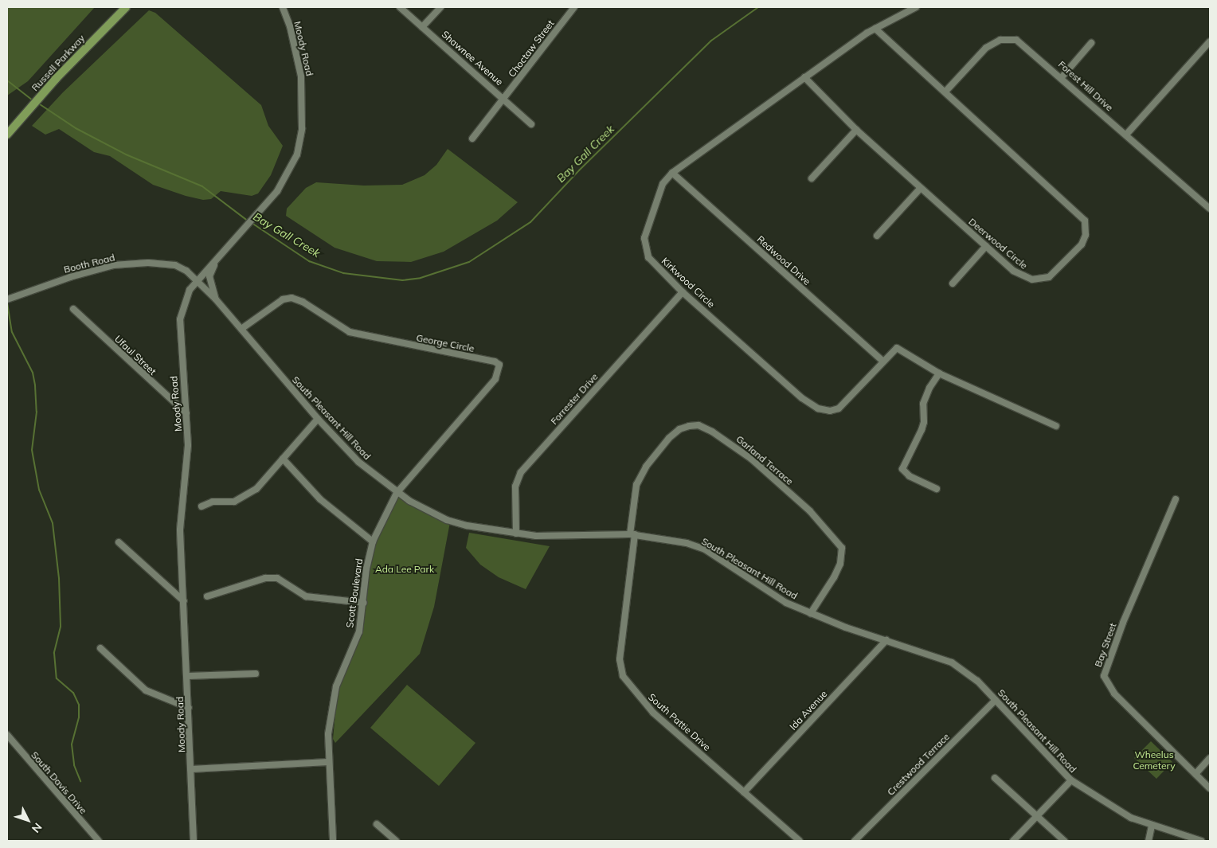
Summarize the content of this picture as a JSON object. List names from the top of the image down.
{
  "streets": {
    "main road": ["Russell Parkway"],
    "street": [
      "Moody Road",
      "Choctaw Street",
      "Shawnee Avenue",
      "Forest Hill Drive",
      "Deerwood Circle",
      "Redwood Drive",
      "Booth Road",
      "Kirkwood Circle",
      "George Circle",
      "Ufaul Street",
      "Forrester Drive",
      "South Pleasant Hill Road",
      "Garland Terrace",
      "Scott Boulevard",
      "Bay Street",
      "Ida Avenue",
      "South Pattie Drive",
      "Crestwood Terrace",
      "South Davis Drive"
    ]
  },
  "crossings": [
    ["Moody Road", "Booth Road"],
    ["Moody Road", "Ufaul Street"],
    ["Moody Road", "South Pleasant Hill Road"],
    ["Choctaw Street", "Shawnee Avenue"],
    ["Forest Hill Drive", "Deerwood Circle"],
    ["Deerwood Circle", "Kirkwood Circle"],
    ["Redwood Drive", "Kirkwood Circle"],
    ["Booth Road", "South Pleasant Hill Road"],
    ["Kirkwood Circle", "Forrester Drive"],
    ["George Circle", "South Pleasant Hill Road"],
    ["George Circle", "Scott Boulevard"],
    ["Forrester Drive", "South Pleasant Hill Road"],
    ["South Pleasant Hill Road", "Garland Terrace"],
    ["South Pleasant Hill Road", "Scott Boulevard"],
    ["South Pleasant Hill Road", "Ida Avenue"],
    ["South Pleasant Hill Road", "South Pattie Drive"],
    ["South Pleasant Hill Road", "Crestwood Terrace"],
    ["Garland Terrace", "South Pattie Drive"],
    ["Ida Avenue", "South Pattie Drive"]
  ],
  "water": ["Bay Gall Creek"],
  "parks": ["Ada Lee Park", "Wheelus Cemetery"],
  "north": "bottom right"
}
